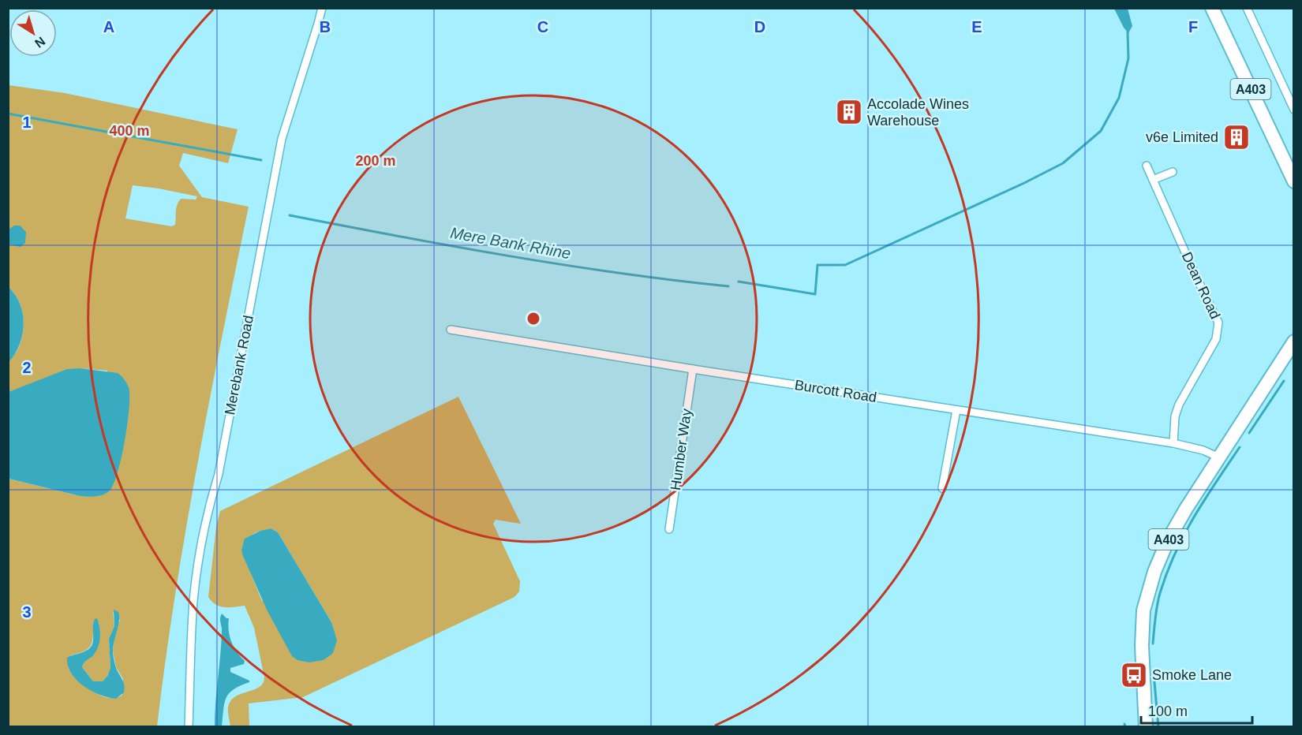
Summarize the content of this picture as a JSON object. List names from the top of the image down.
{
  "streets": {
    "highway": ["A403"],
    "street": [
      "Dean Road",
      "Merebank Road",
      "Burcott Road",
      "Humber Way"
    ]
  },
  "crossings": [
    ["A403", "Burcott Road"],
    ["Dean Road", "Burcott Road"],
    ["Burcott Road", "Humber Way"]
  ],
  "water": ["Mere Bank Rhine"],
  "places": {
    "building": ["Accolade Wines Warehouse", "v6e Limited"],
    "bus stop": ["Smoke Lane"]
  },
  "scale_bar": "100 m",
  "north": "bottom right",
  "grid": {
    "columns": [
      "A",
      "B",
      "C",
      "D",
      "E",
      "F"
    ],
    "rows": ["1", "2", "3"]
  },
  "rings": ["400 m", "200 m"]
}
